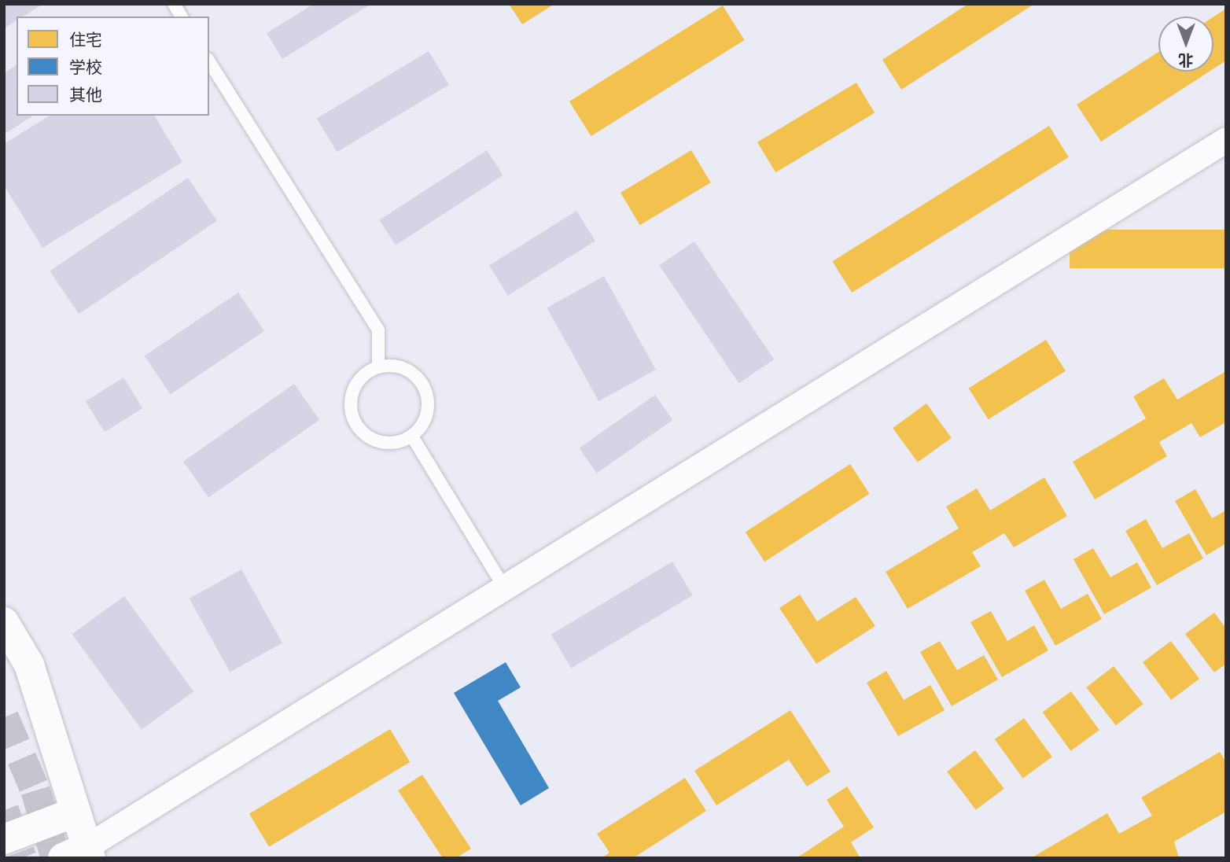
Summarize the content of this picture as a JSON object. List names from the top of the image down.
{
  "legend": ["住宅", "学校", "其他"],
  "north": "bottom"
}
